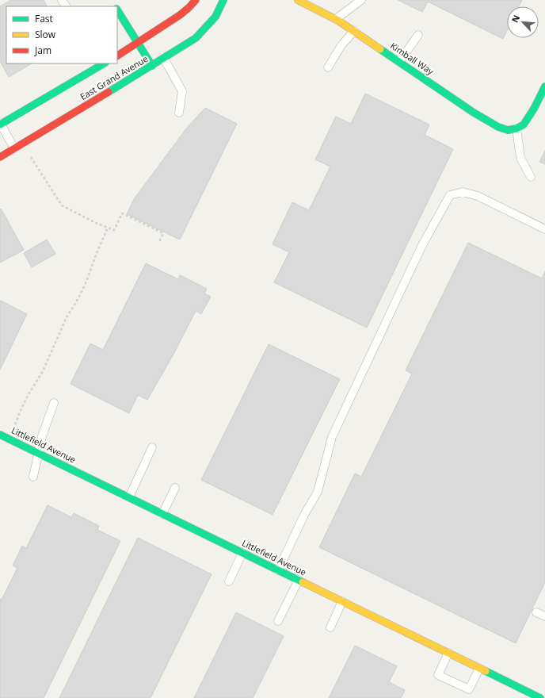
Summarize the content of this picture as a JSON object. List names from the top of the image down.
{
  "streets": {
    "street": ["Kimball Way", "East Grand Avenue", "Littlefield Avenue"]
  },
  "legend": ["Fast", "Slow", "Jam"],
  "north": "top left"
}
